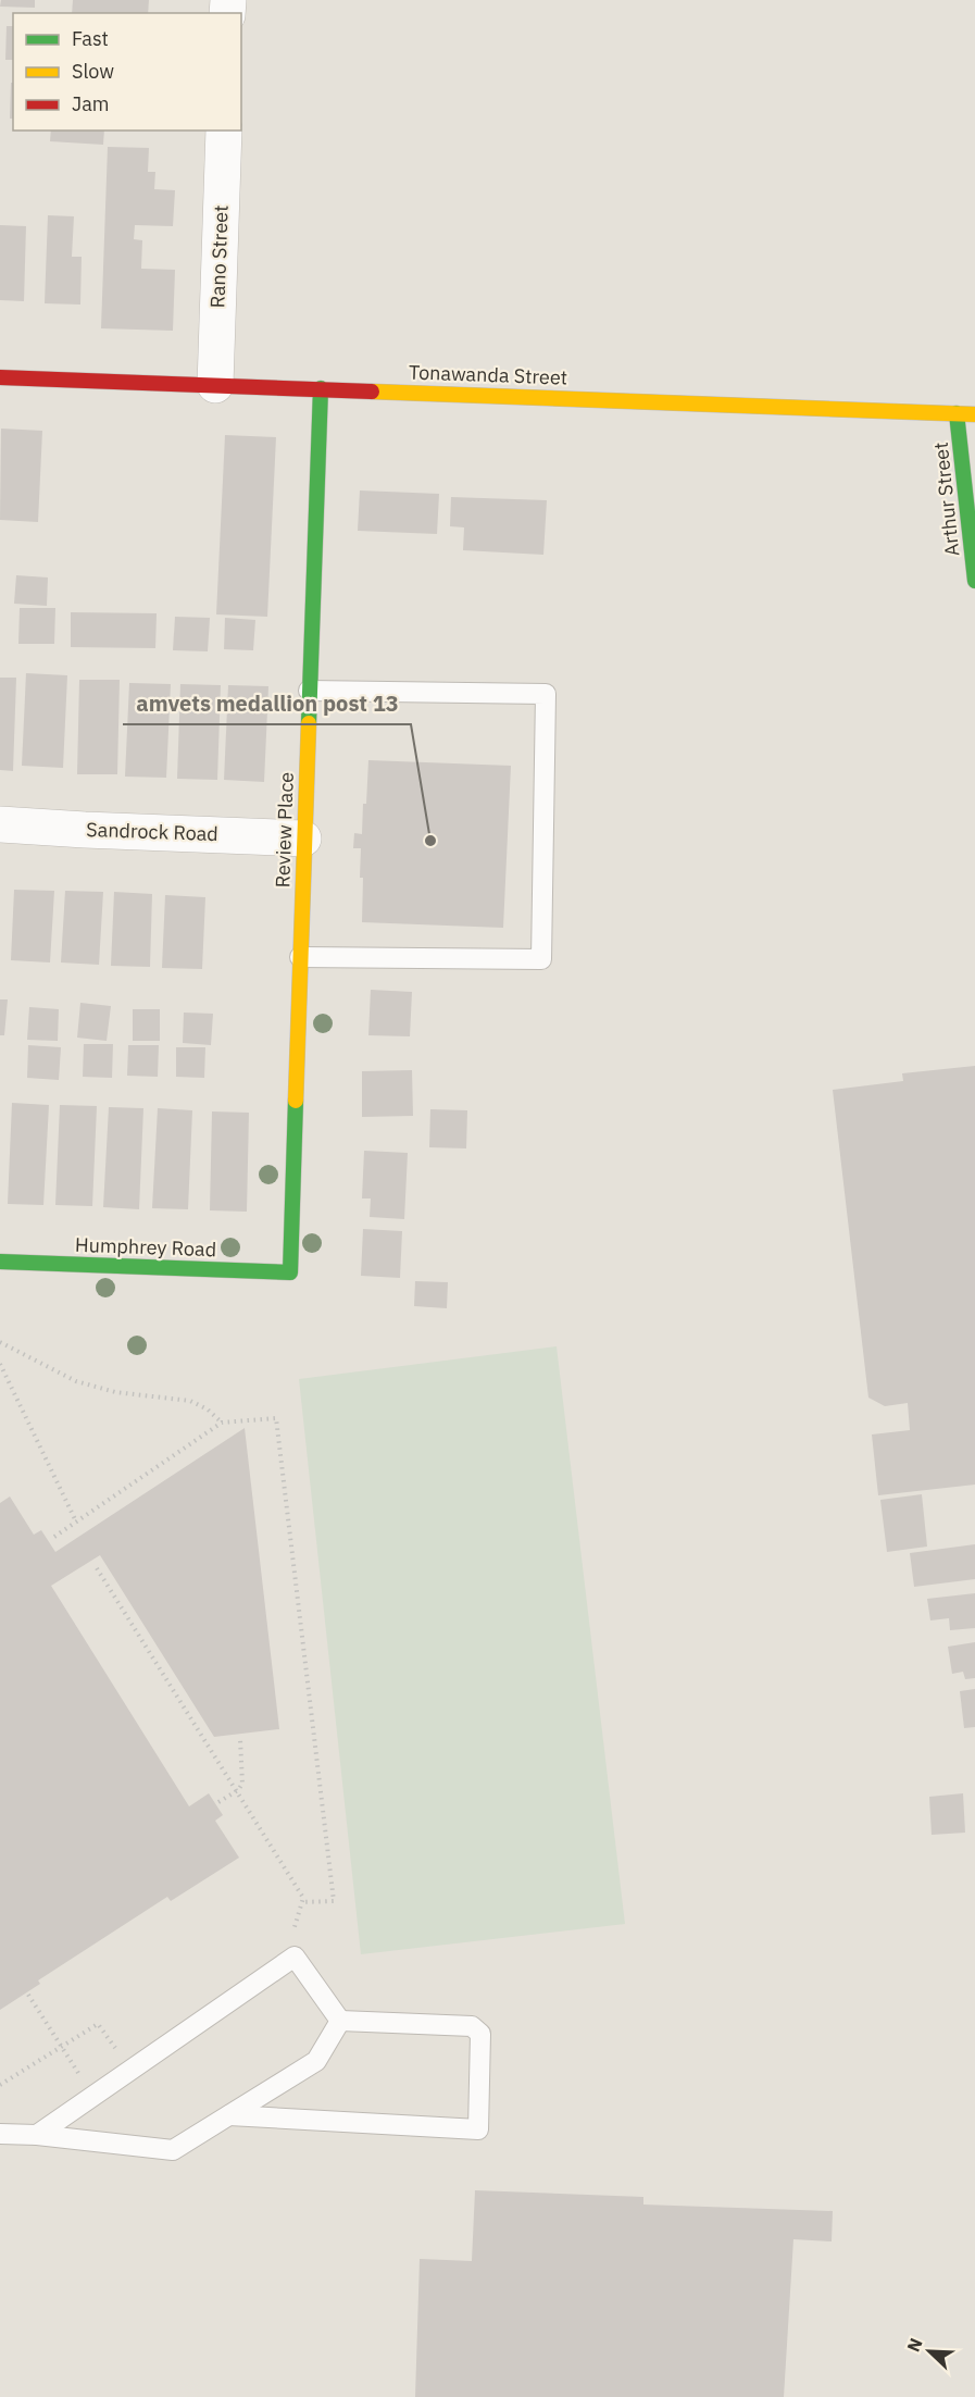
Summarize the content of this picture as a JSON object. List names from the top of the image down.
{
  "streets": {
    "street": [
      "Rano Street",
      "Tonawanda Street",
      "Arthur Street",
      "Review Place",
      "Sandrock Road",
      "Humphrey Road"
    ]
  },
  "crossings": [
    ["Rano Street", "Tonawanda Street"],
    ["Tonawanda Street", "Arthur Street"],
    ["Tonawanda Street", "Review Place"],
    ["Review Place", "Sandrock Road"],
    ["Review Place", "Humphrey Road"]
  ],
  "places": ["amvets medallion post 13"],
  "legend": ["Fast", "Slow", "Jam"],
  "north": "top left"
}
